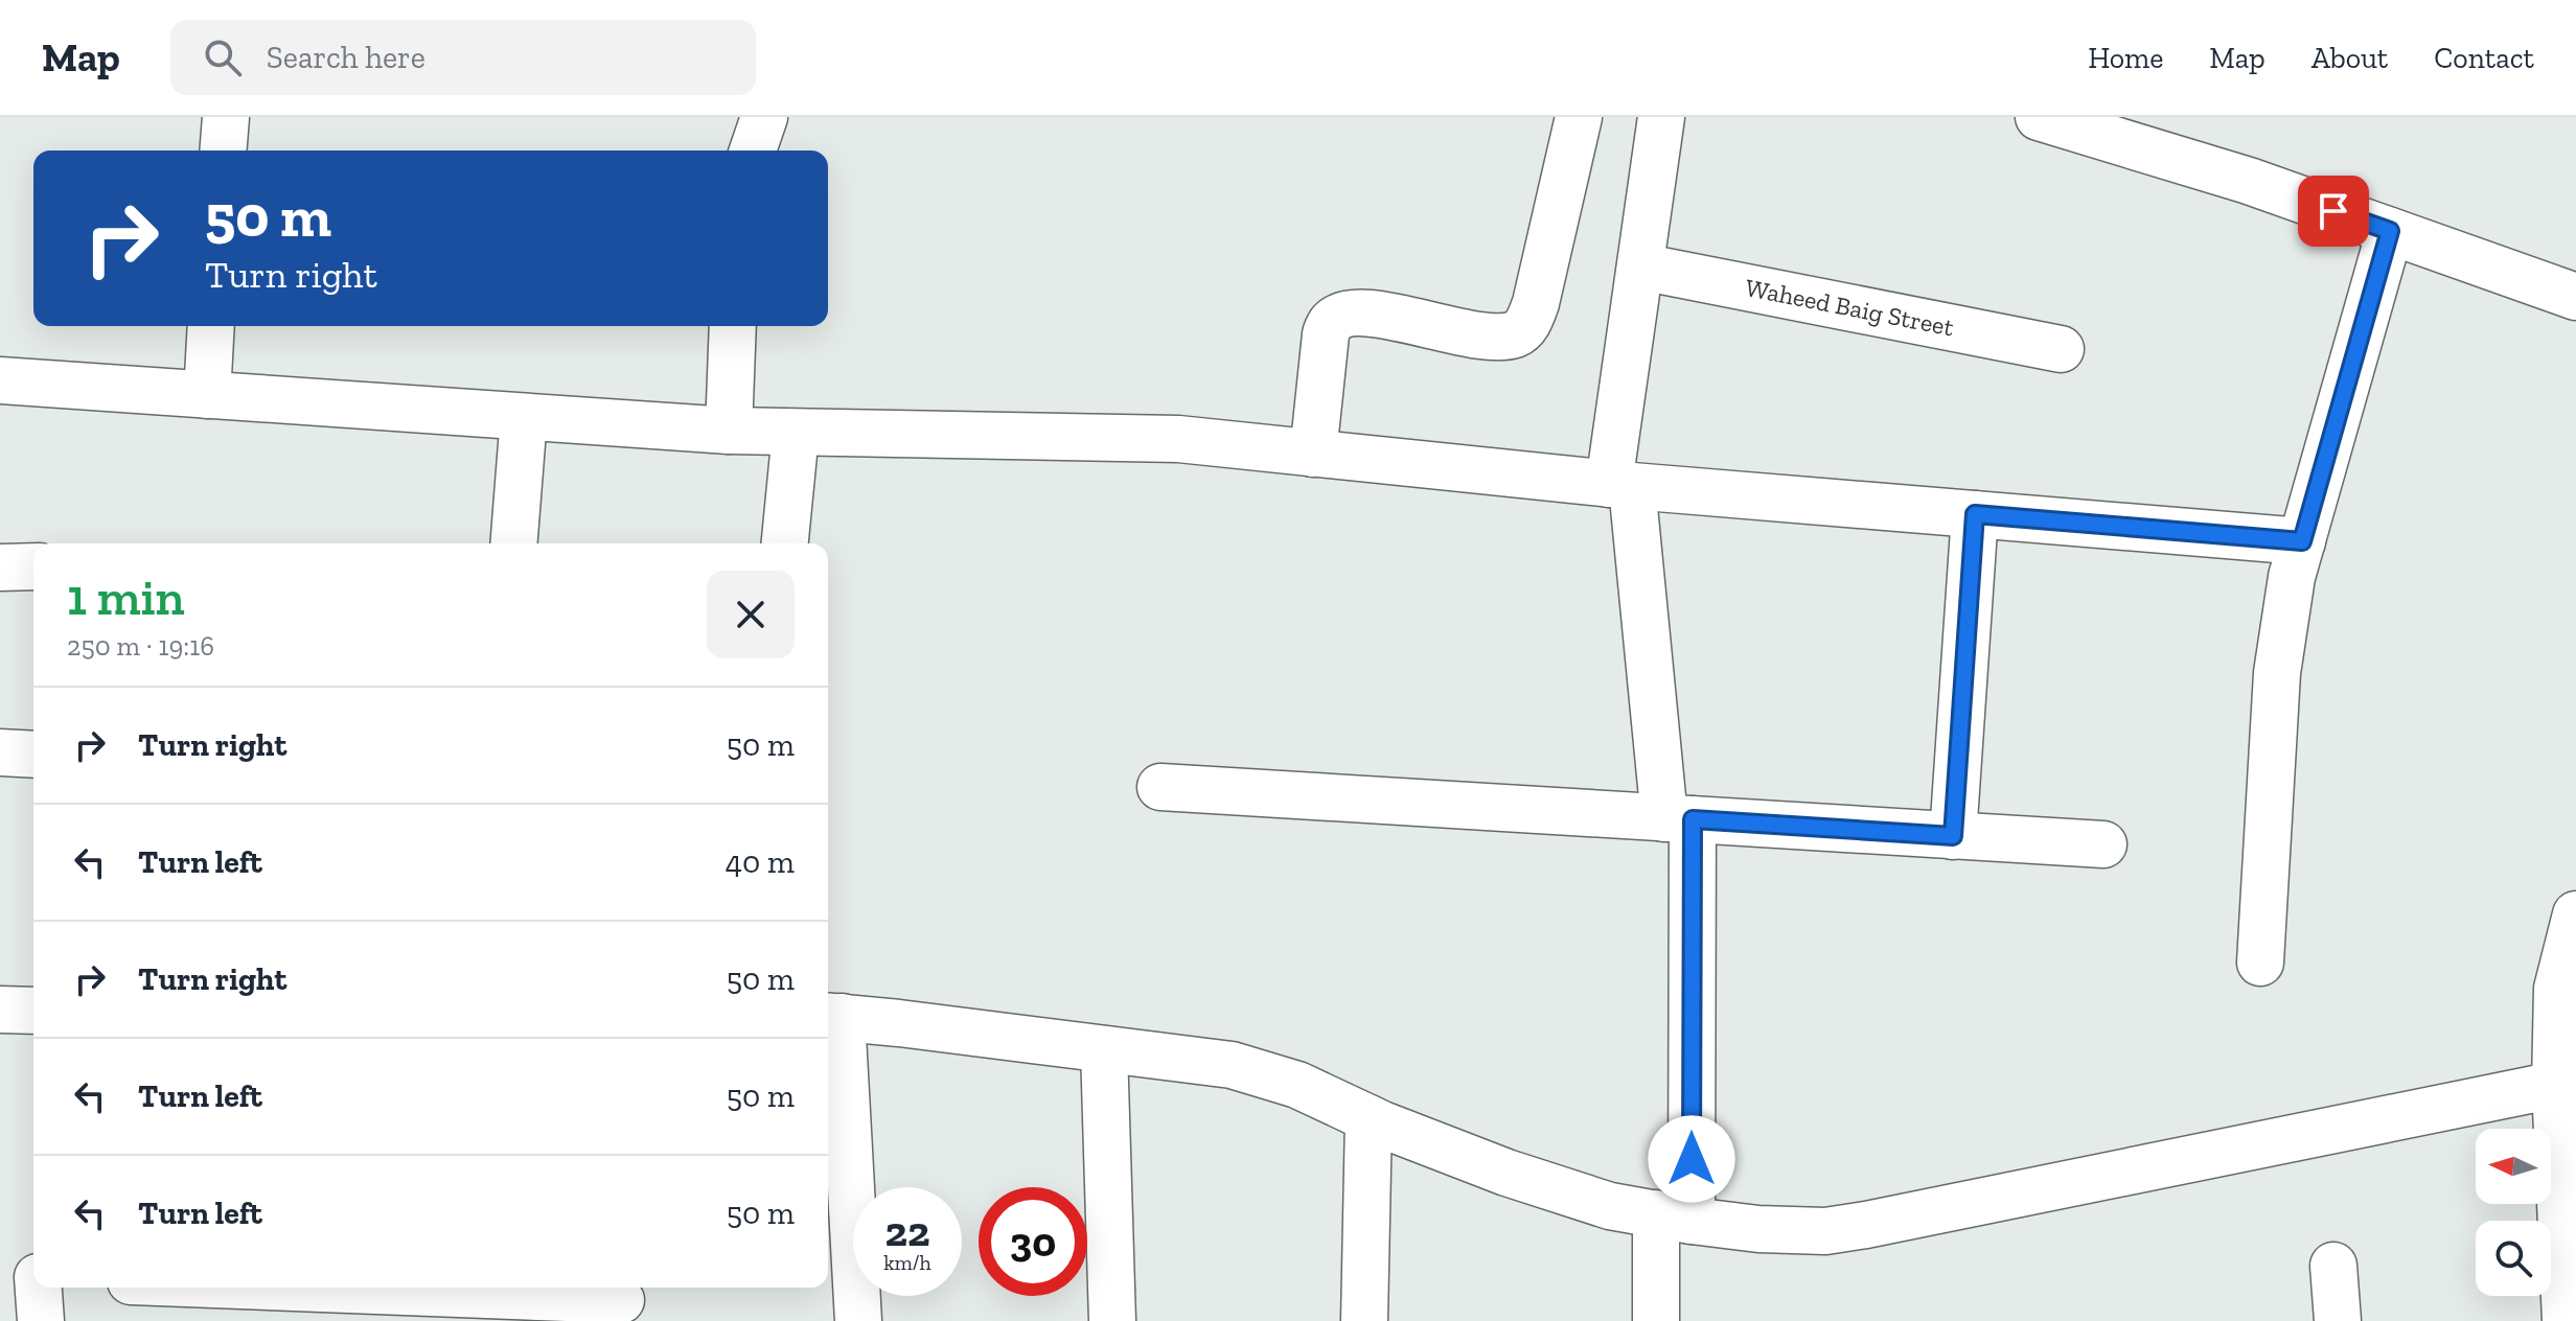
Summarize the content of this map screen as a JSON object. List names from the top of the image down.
{
  "streets": {
    "street": ["Waheed Baig Street"]
  },
  "north": "left",
  "page": {
    "header": "Map",
    "search": "Search here",
    "nav": [
      "Home",
      "Map",
      "About",
      "Contact"
    ],
    "turn": ["50 m", "Turn right"],
    "heading": ["1 min", "250 m · 19:16"],
    "list": [
      {
        "name": "Turn right",
        "value": "50 m"
      },
      {
        "name": "Turn left",
        "value": "40 m"
      },
      {
        "name": "Turn right",
        "value": "50 m"
      },
      {
        "name": "Turn left",
        "value": "50 m"
      },
      {
        "name": "Turn left",
        "value": "50 m"
      }
    ],
    "speed": "22 km/h",
    "limit": "30"
  }
}
